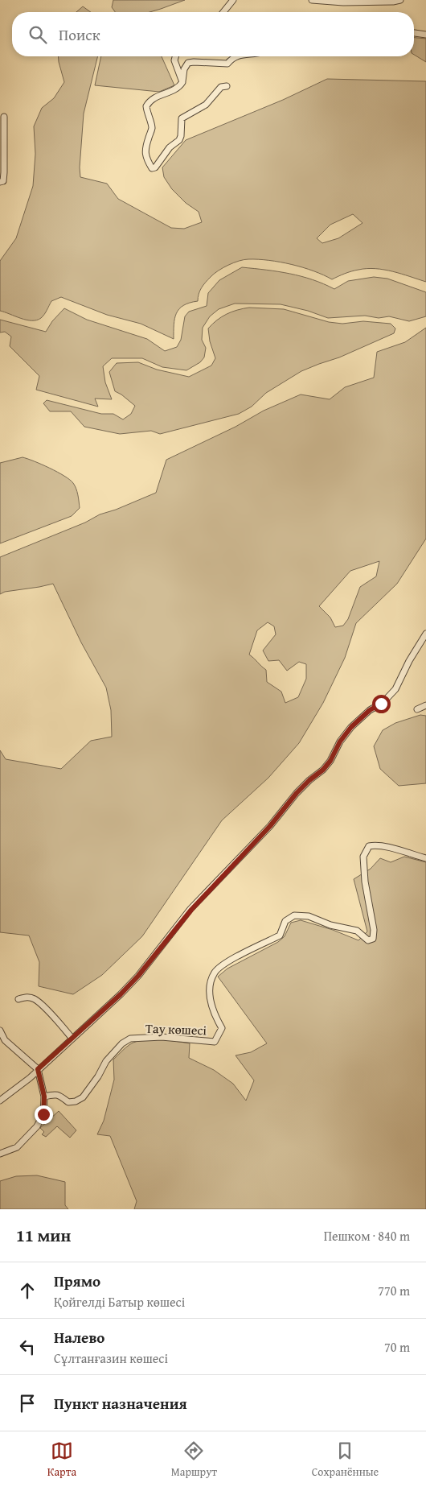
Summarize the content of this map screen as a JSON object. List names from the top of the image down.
{
  "streets": {
    "street": ["Тау көшесі"]
  },
  "page": {
    "search": "Поиск",
    "heading": ["11 мин", "Пешком · 840 m"],
    "list": [
      ["Прямо", "Қойгелді Батыр көшесі", "770 m"],
      ["Налево", "Сұлтанғазин көшесі", "70 m"],
      "Пункт назначения"
    ],
    "nav": ["Карта", "Маршрут", "Сохранённые"]
  }
}
